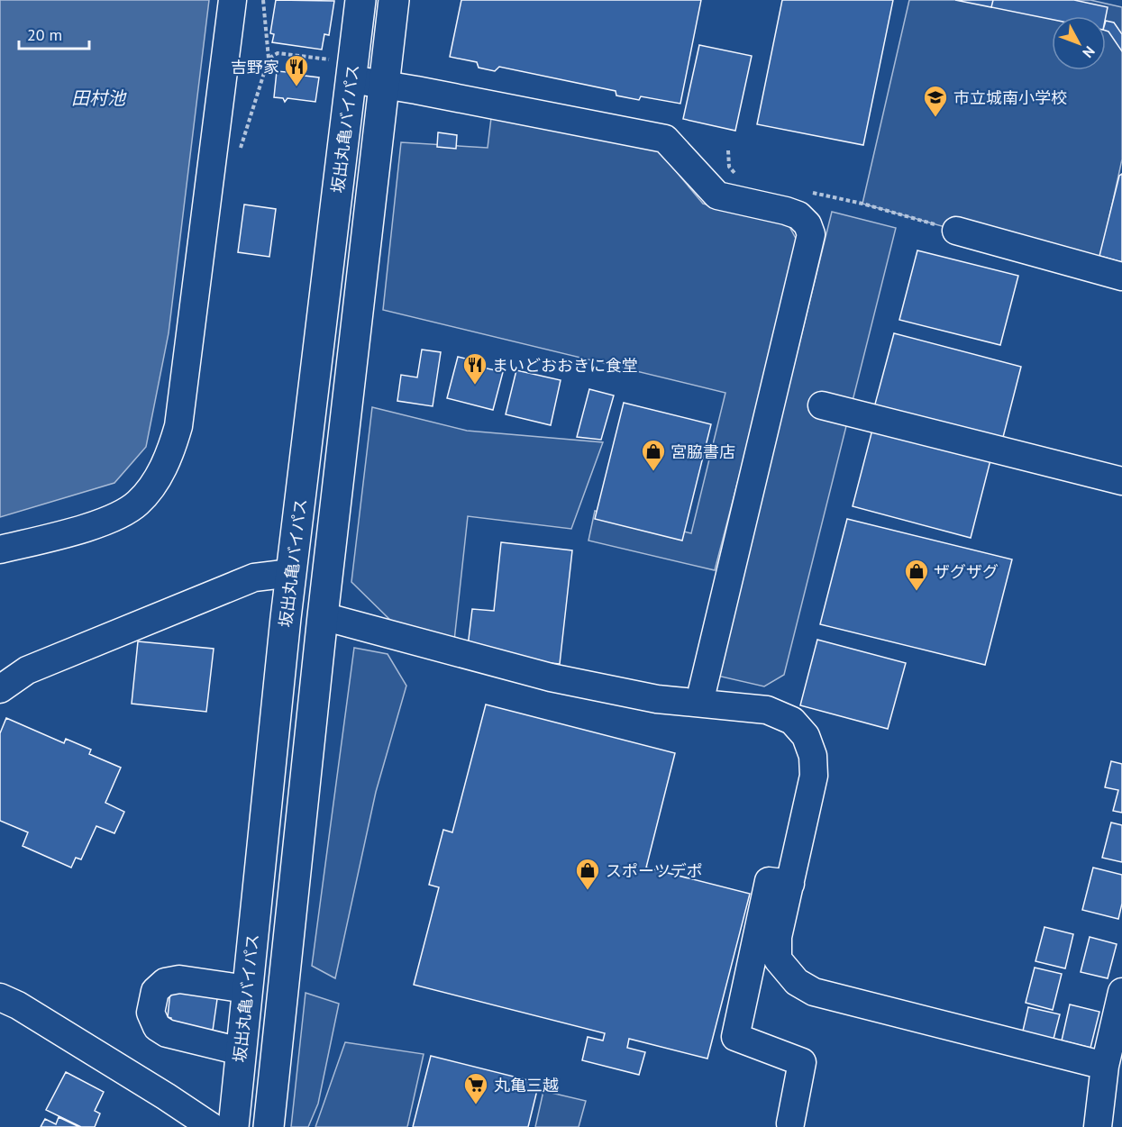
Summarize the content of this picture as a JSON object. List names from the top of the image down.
{
  "streets": {
    "highway": ["坂出丸亀バイパス"]
  },
  "water": ["田村池"],
  "places": {
    "restaurant": ["吉野家", "まいどおおきに食堂"],
    "school or university": ["市立城南小学校"],
    "shop": ["宮脇書店", "ザグザグ", "スポーツデポ"],
    "supermarket": ["丸亀三越"]
  },
  "scale_bar": "20 m",
  "north": "bottom right"
}
